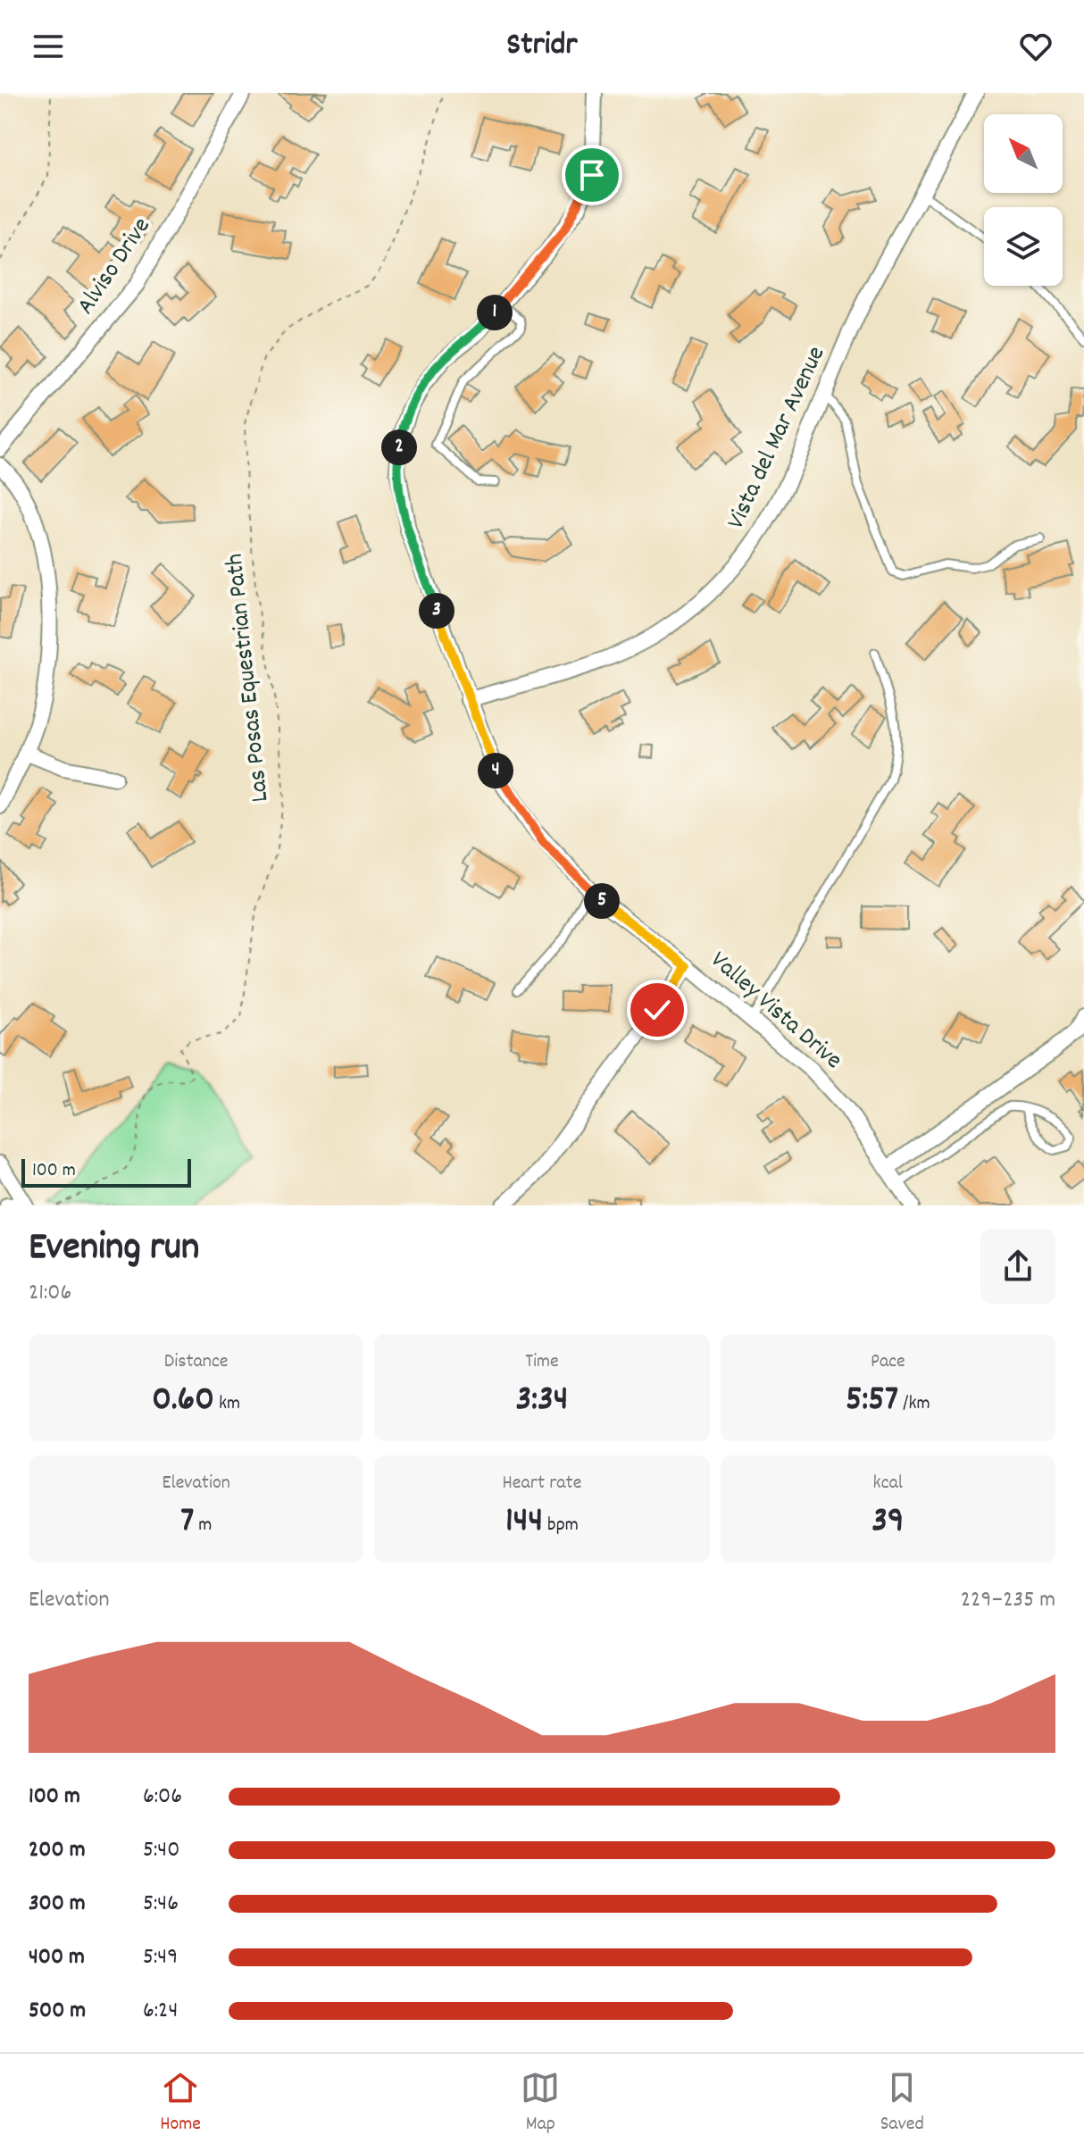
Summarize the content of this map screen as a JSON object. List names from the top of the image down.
{
  "streets": {
    "street": ["Alviso Drive", "Vista del Mar Avenue", "Valley Vista Drive"],
    "path": ["Las Posas Equestrian Path"]
  },
  "crossings": [
    ["Vista del Mar Avenue", "Valley Vista Drive"]
  ],
  "scale_bar": "100 m",
  "north": "top left",
  "page": {
    "header": "Stridr",
    "pins": [
      "1",
      "2",
      "3",
      "4",
      "5"
    ],
    "scale": "100 m",
    "heading": ["Evening run", "21:06"],
    "stats": [
      ["Distance", "0.60 km"],
      ["Time", "3:34"],
      ["Pace", "5:57 /km"],
      ["Elevation", "7 m"],
      ["Heart rate", "144 bpm"],
      ["kcal", "39"]
    ],
    "chart": ["Elevation", "229–235 m"],
    "list": [
      {
        "name": "100 m",
        "note": "6:06"
      },
      {
        "name": "200 m",
        "note": "5:40"
      },
      {
        "name": "300 m",
        "note": "5:46"
      },
      {
        "name": "400 m",
        "note": "5:49"
      },
      {
        "name": "500 m",
        "note": "6:24"
      }
    ],
    "tabs": ["Home", "Map", "Saved"]
  }
}
